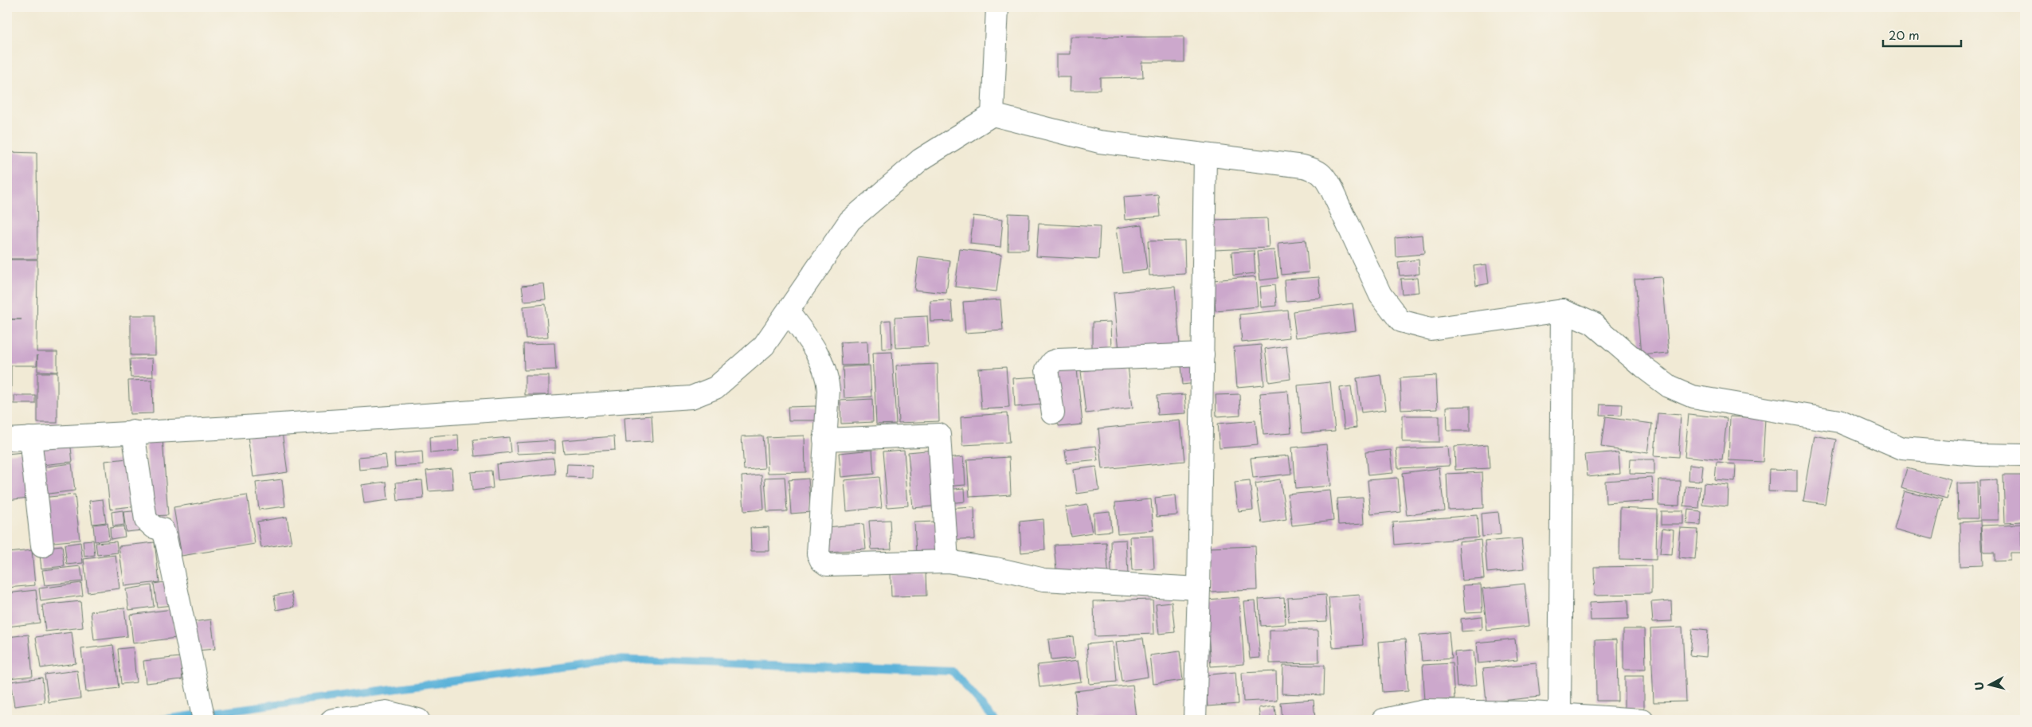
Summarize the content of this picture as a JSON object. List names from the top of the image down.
{
  "scale_bar": "20 m",
  "north": "left"
}
